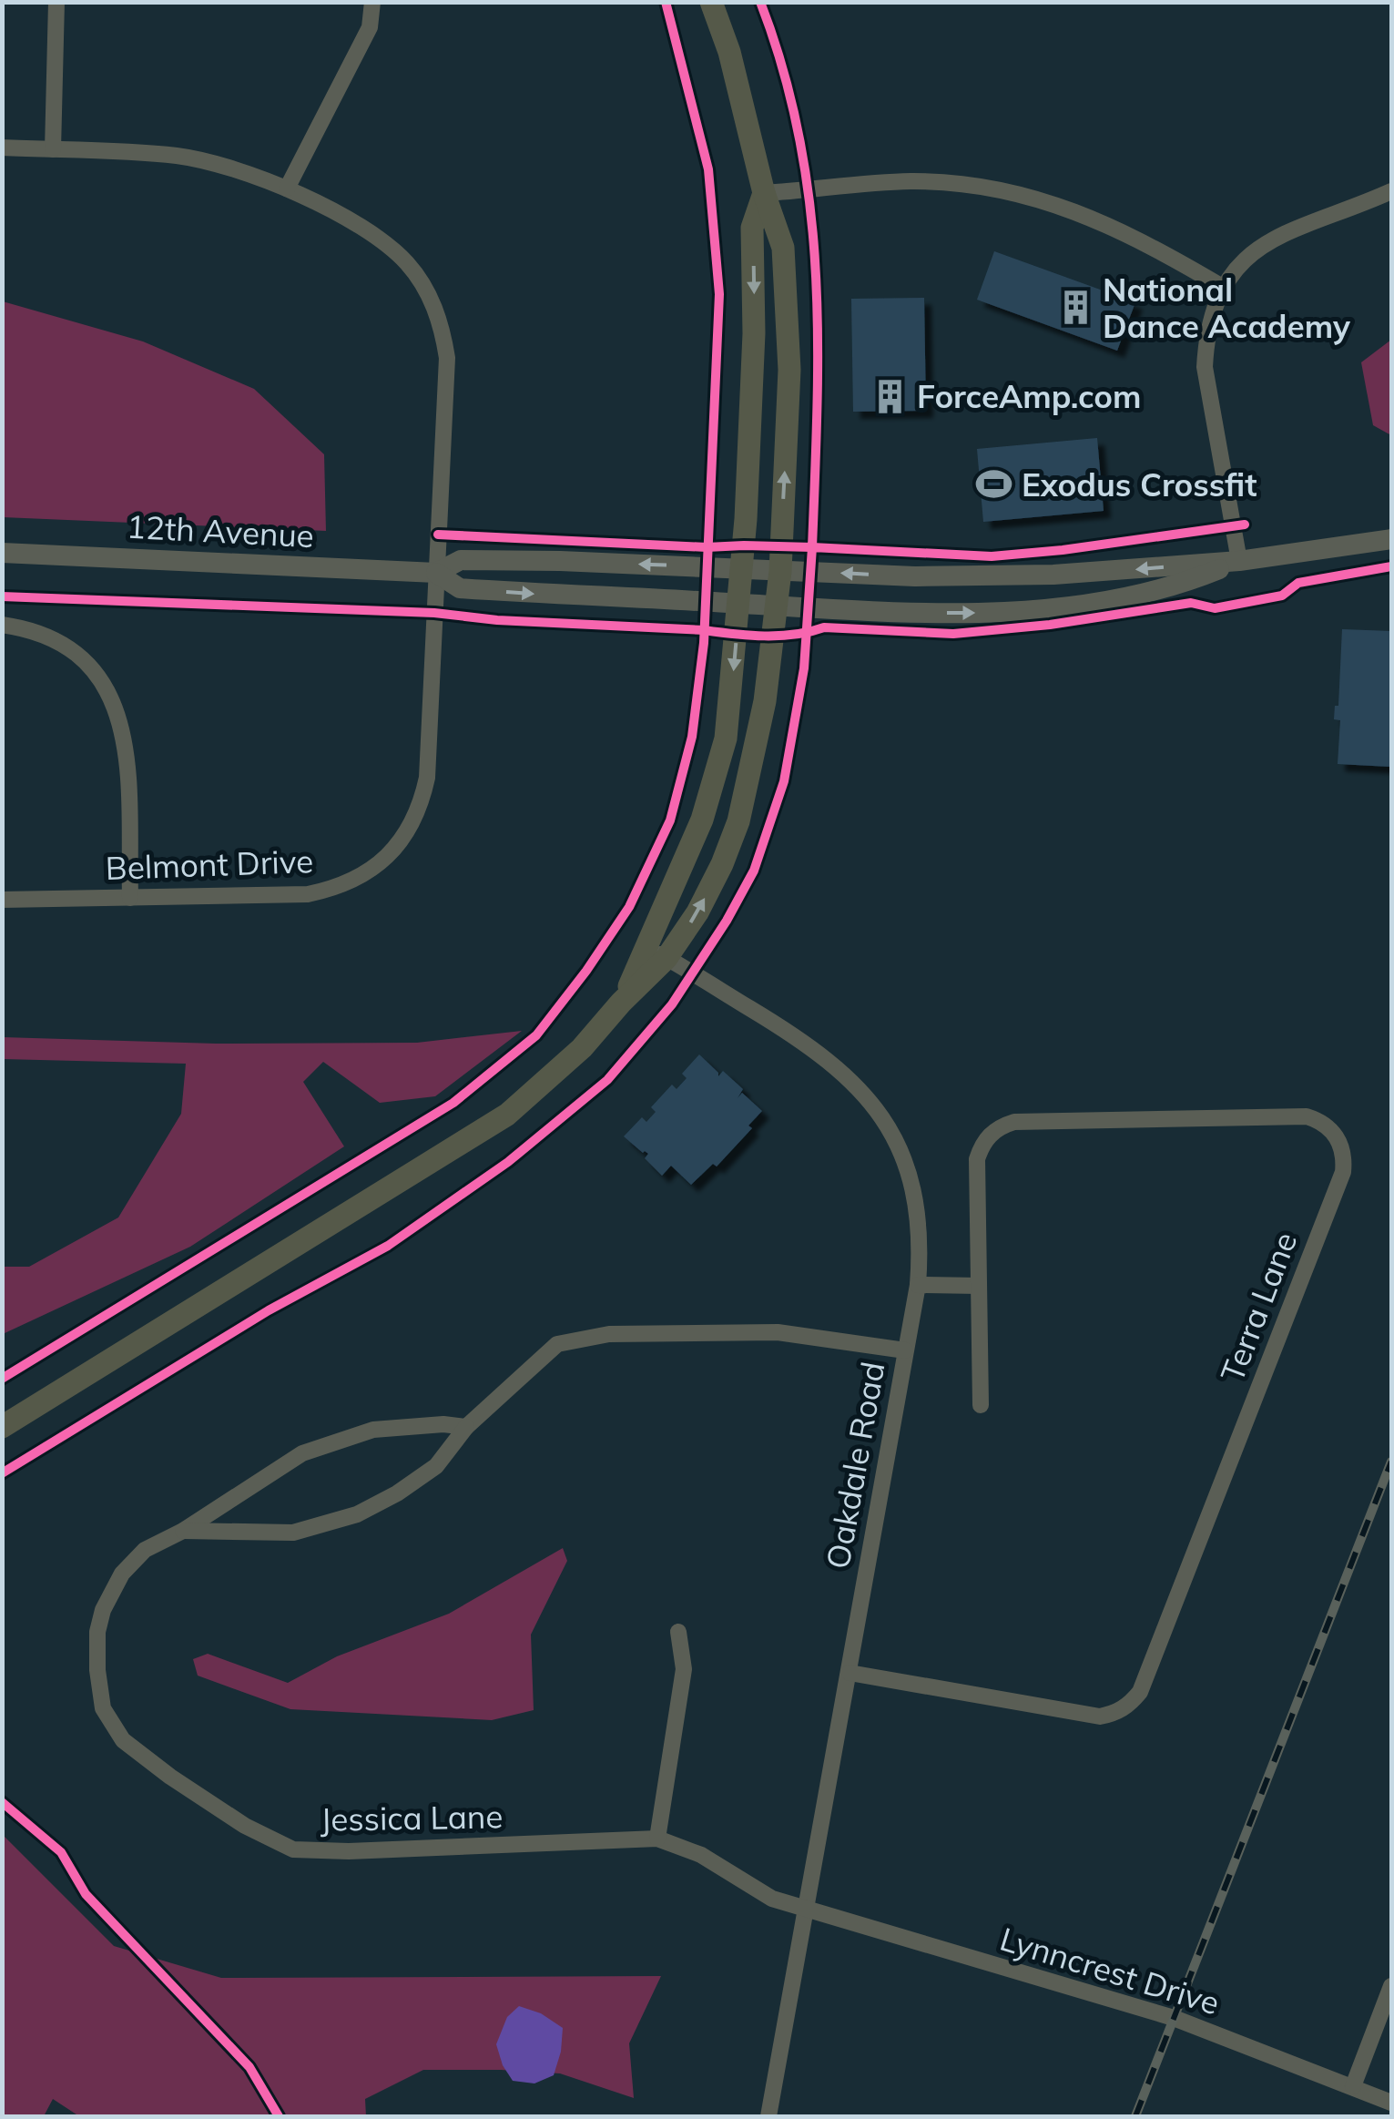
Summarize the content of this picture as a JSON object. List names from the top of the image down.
{
  "streets": {
    "street": [
      "12th Avenue",
      "Belmont Drive",
      "Terra Lane",
      "Oakdale Road",
      "Jessica Lane",
      "Lynncrest Drive"
    ]
  },
  "crossings": [
    ["12th Avenue", "Belmont Drive"],
    ["Terra Lane", "Oakdale Road"],
    ["Oakdale Road", "Jessica Lane"],
    ["Oakdale Road", "Lynncrest Drive"],
    ["Jessica Lane", "Lynncrest Drive"]
  ],
  "places": {
    "building": ["National Dance Academy", "ForceAmp.com"],
    "sports": ["Exodus Crossfit"]
  }
}
